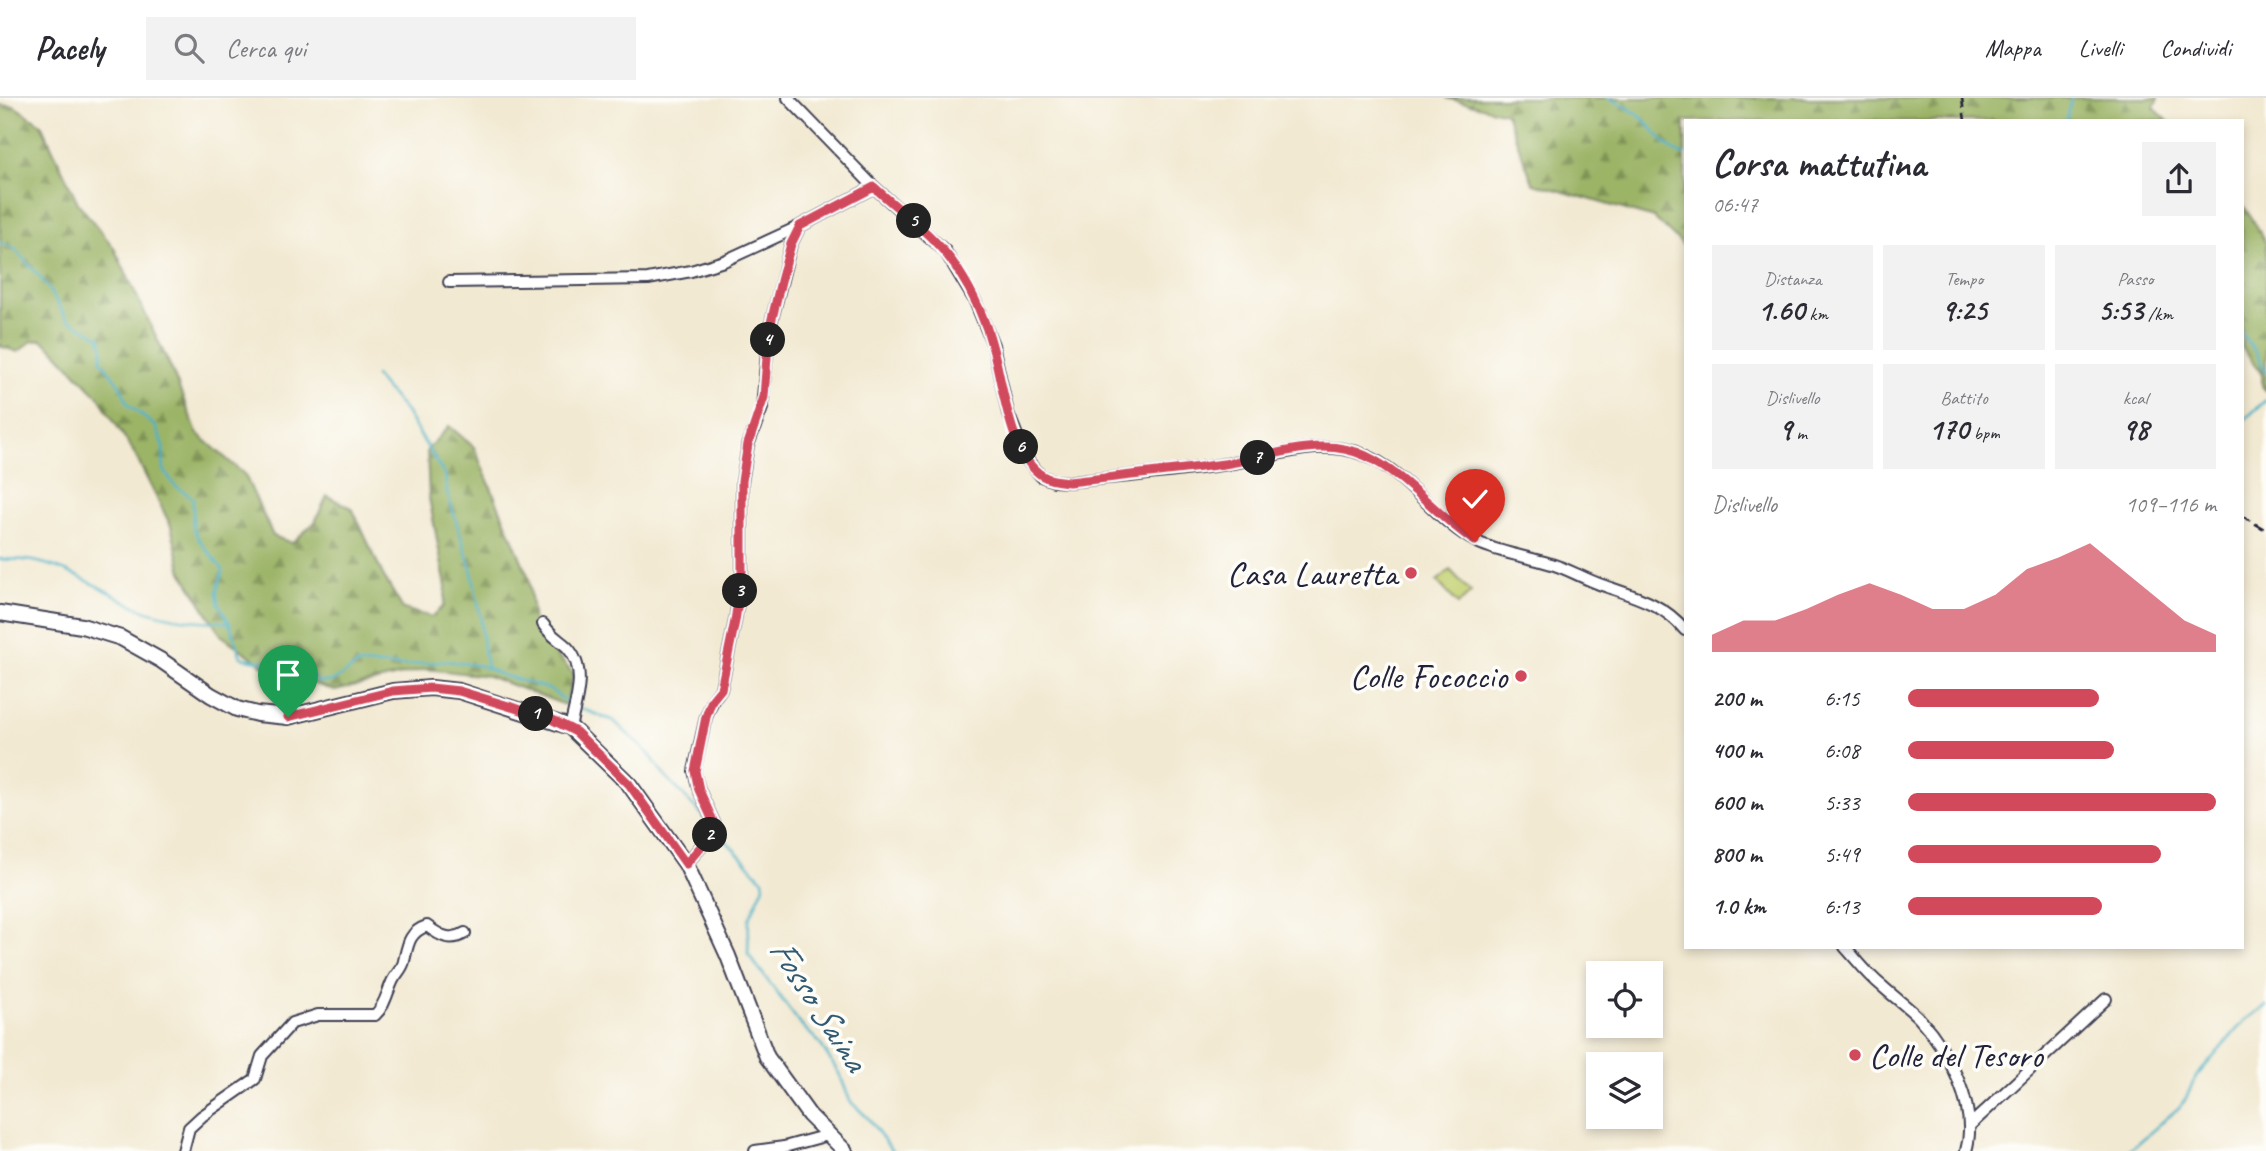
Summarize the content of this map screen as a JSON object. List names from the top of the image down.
{
  "water": ["Fosso Saina"],
  "places": ["Casa Lauretta", "Colle Fococcio", "Colle del Tesoro"],
  "page": {
    "header": "Pacely",
    "search": "Cerca qui",
    "nav": ["Mappa", "Livelli", "Condividi"],
    "heading": ["Corsa mattutina", "06:47"],
    "pins": [
      "5",
      "4",
      "6",
      "7",
      "3",
      "1",
      "2"
    ],
    "stats": [
      ["Distanza", "1.60 km"],
      ["Tempo", "9:25"],
      ["Passo", "5:53 /km"],
      ["Dislivello", "9 m"],
      ["Battito", "170 bpm"],
      ["kcal", "98"]
    ],
    "chart": ["Dislivello", "109–116 m"],
    "list": [
      {
        "name": "200 m",
        "note": "6:15"
      },
      {
        "name": "400 m",
        "note": "6:08"
      },
      {
        "name": "600 m",
        "note": "5:33"
      },
      {
        "name": "800 m",
        "note": "5:49"
      },
      {
        "name": "1.0 km",
        "note": "6:13"
      }
    ]
  }
}
